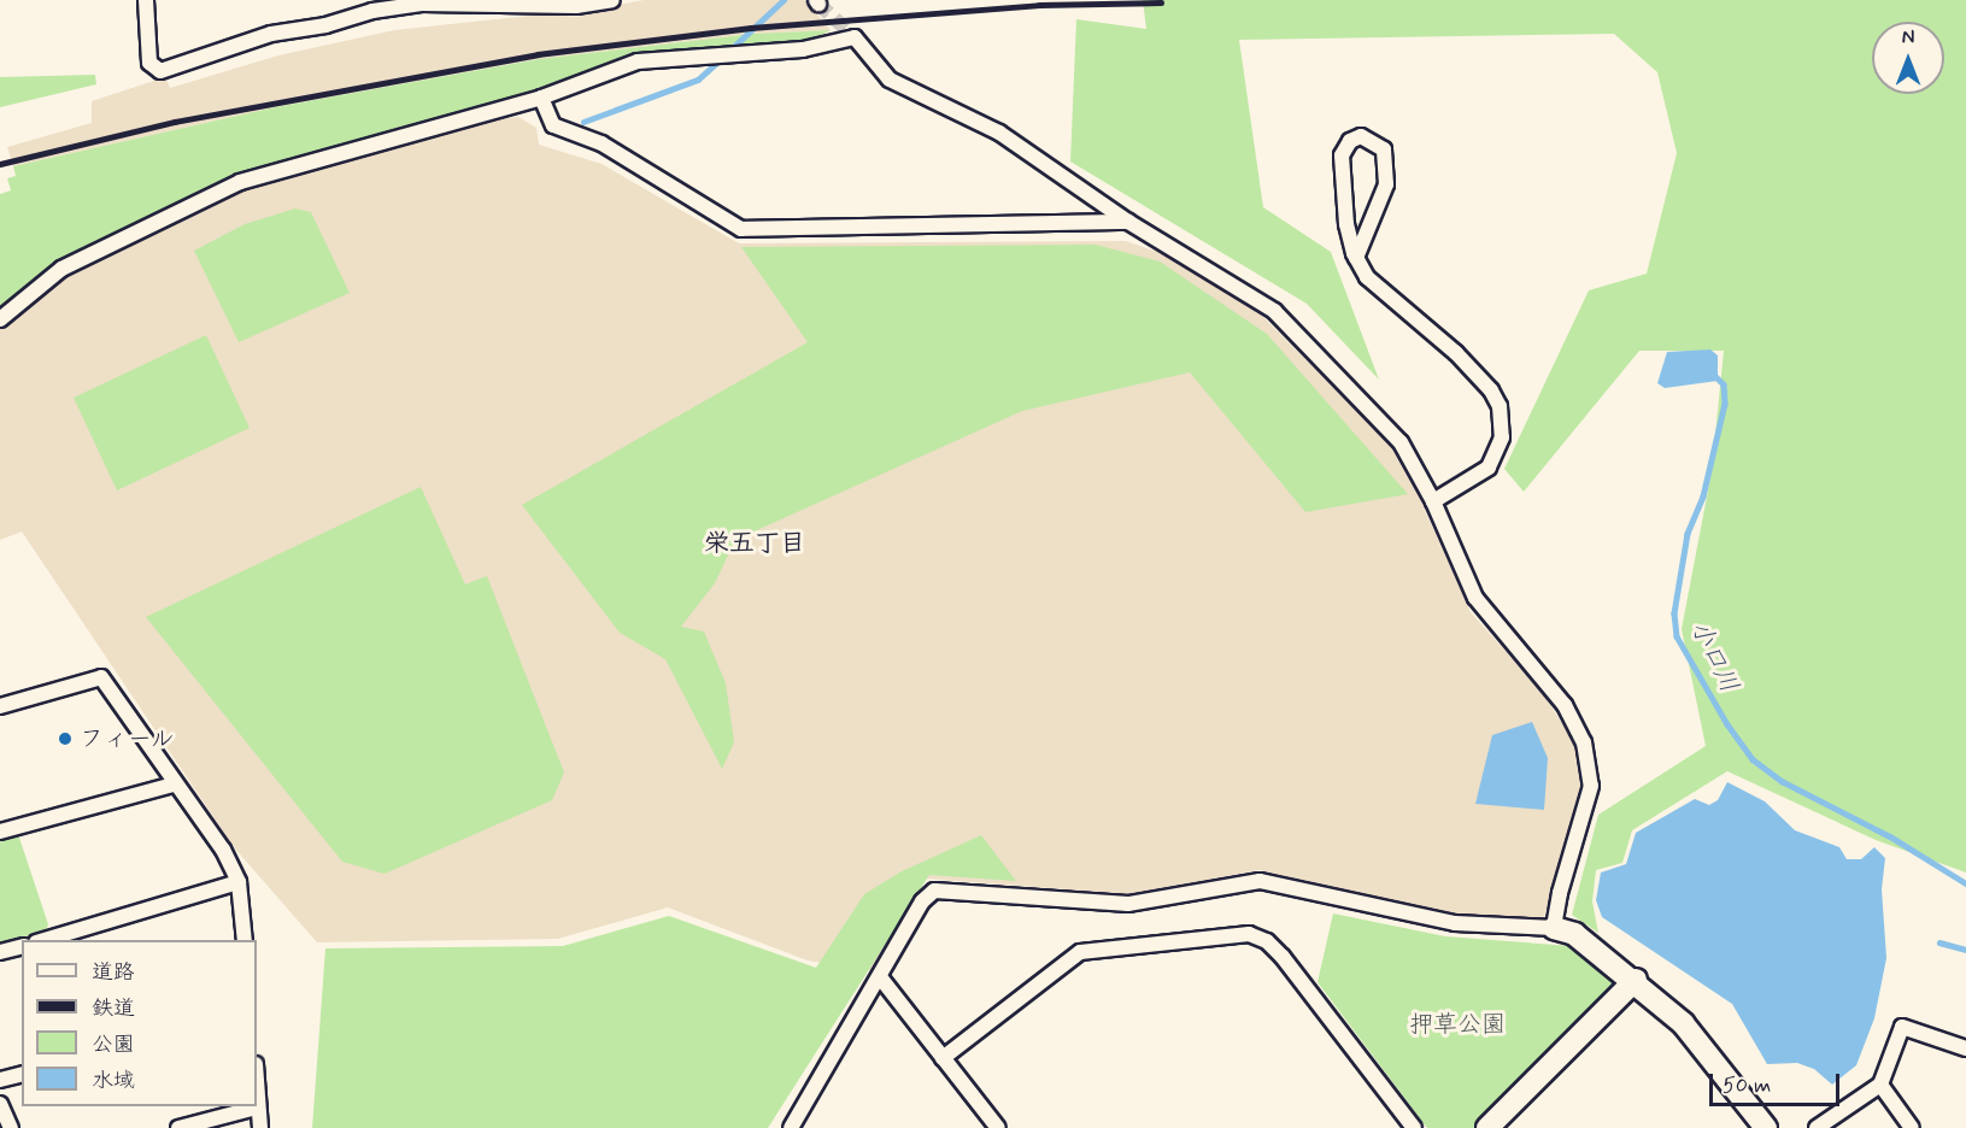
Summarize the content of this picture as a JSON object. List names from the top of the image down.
{
  "districts": ["栄五丁目"],
  "water": ["小口川"],
  "parks": ["押草公園"],
  "places": ["フィール"],
  "legend": [
    "道路",
    "鉄道",
    "公園",
    "水域"
  ],
  "scale_bar": "50 m",
  "north": "top"
}
